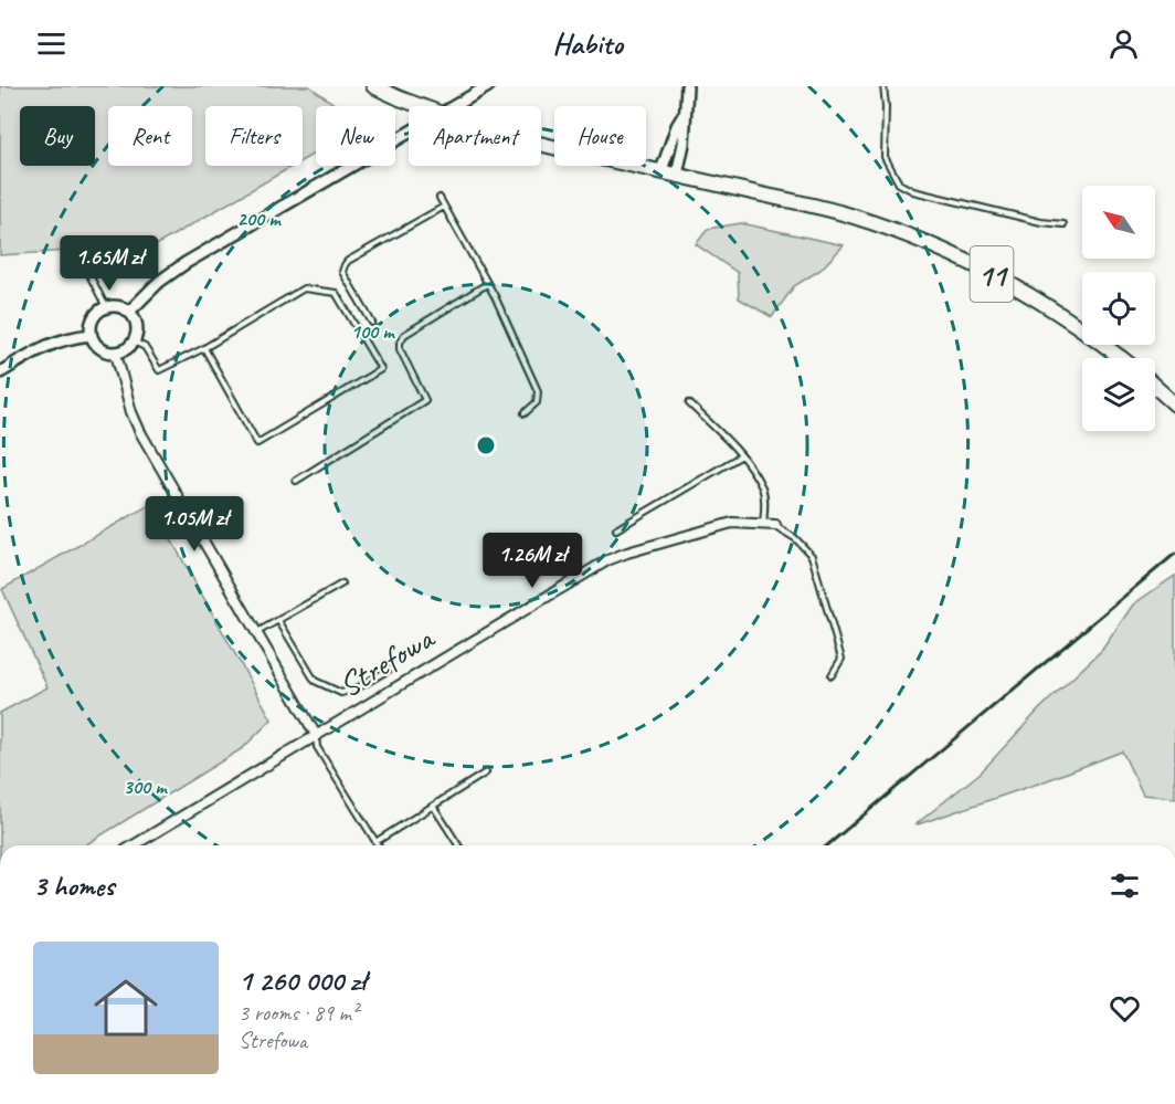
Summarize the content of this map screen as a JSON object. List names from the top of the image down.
{
  "streets": {
    "highway": ["11"],
    "street": ["Strefowa"]
  },
  "north": "top left",
  "page": {
    "header": "Habito",
    "chip": [
      "Buy",
      "Rent",
      "Filters",
      "New",
      "Apartment",
      "House"
    ],
    "price": ["1.65M zł", "1.05M zł", "1.26M zł"],
    "heading": "3 homes",
    "list": [
      {
        "name": "1 260 000 zł",
        "note": "3 rooms · 89 m² · Strefowa"
      }
    ]
  },
  "rings": ["200 m", "100 m", "300 m"]
}
